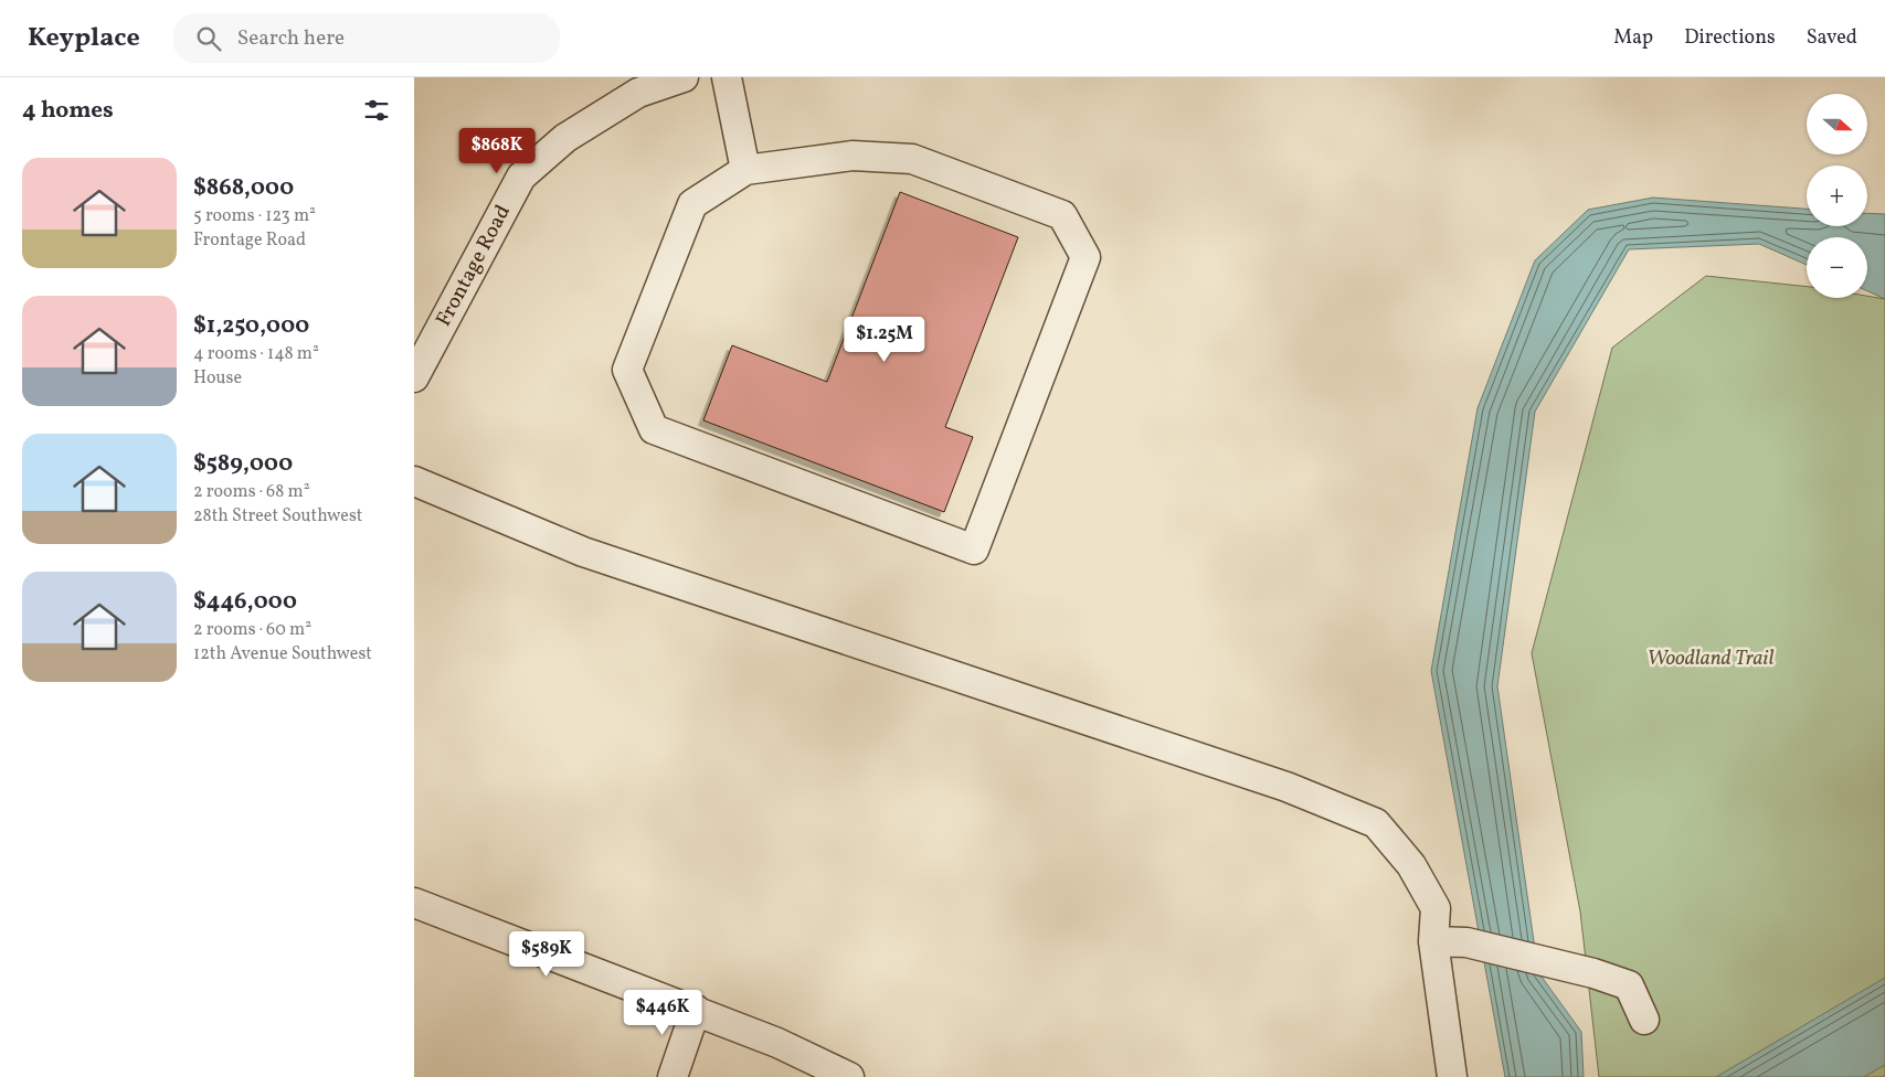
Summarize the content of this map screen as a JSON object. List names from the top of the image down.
{
  "streets": {
    "street": ["Frontage Road"]
  },
  "parks": ["Woodland Trail"],
  "north": "right",
  "page": {
    "header": "Keyplace",
    "search": "Search here",
    "nav": ["Map", "Directions", "Saved"],
    "heading": "4 homes",
    "map_buttons": ["+", "−"],
    "price": [
      "$868K",
      "$1.25M",
      "$589K",
      "$446K"
    ],
    "list": [
      {
        "name": "$868,000",
        "note": "5 rooms · 123 m² · Frontage Road"
      },
      {
        "name": "$1,250,000",
        "note": "4 rooms · 148 m² · House"
      },
      {
        "name": "$589,000",
        "note": "2 rooms · 68 m² · 28th Street Southwest"
      },
      {
        "name": "$446,000",
        "note": "2 rooms · 60 m² · 12th Avenue Southwest"
      }
    ]
  }
}
